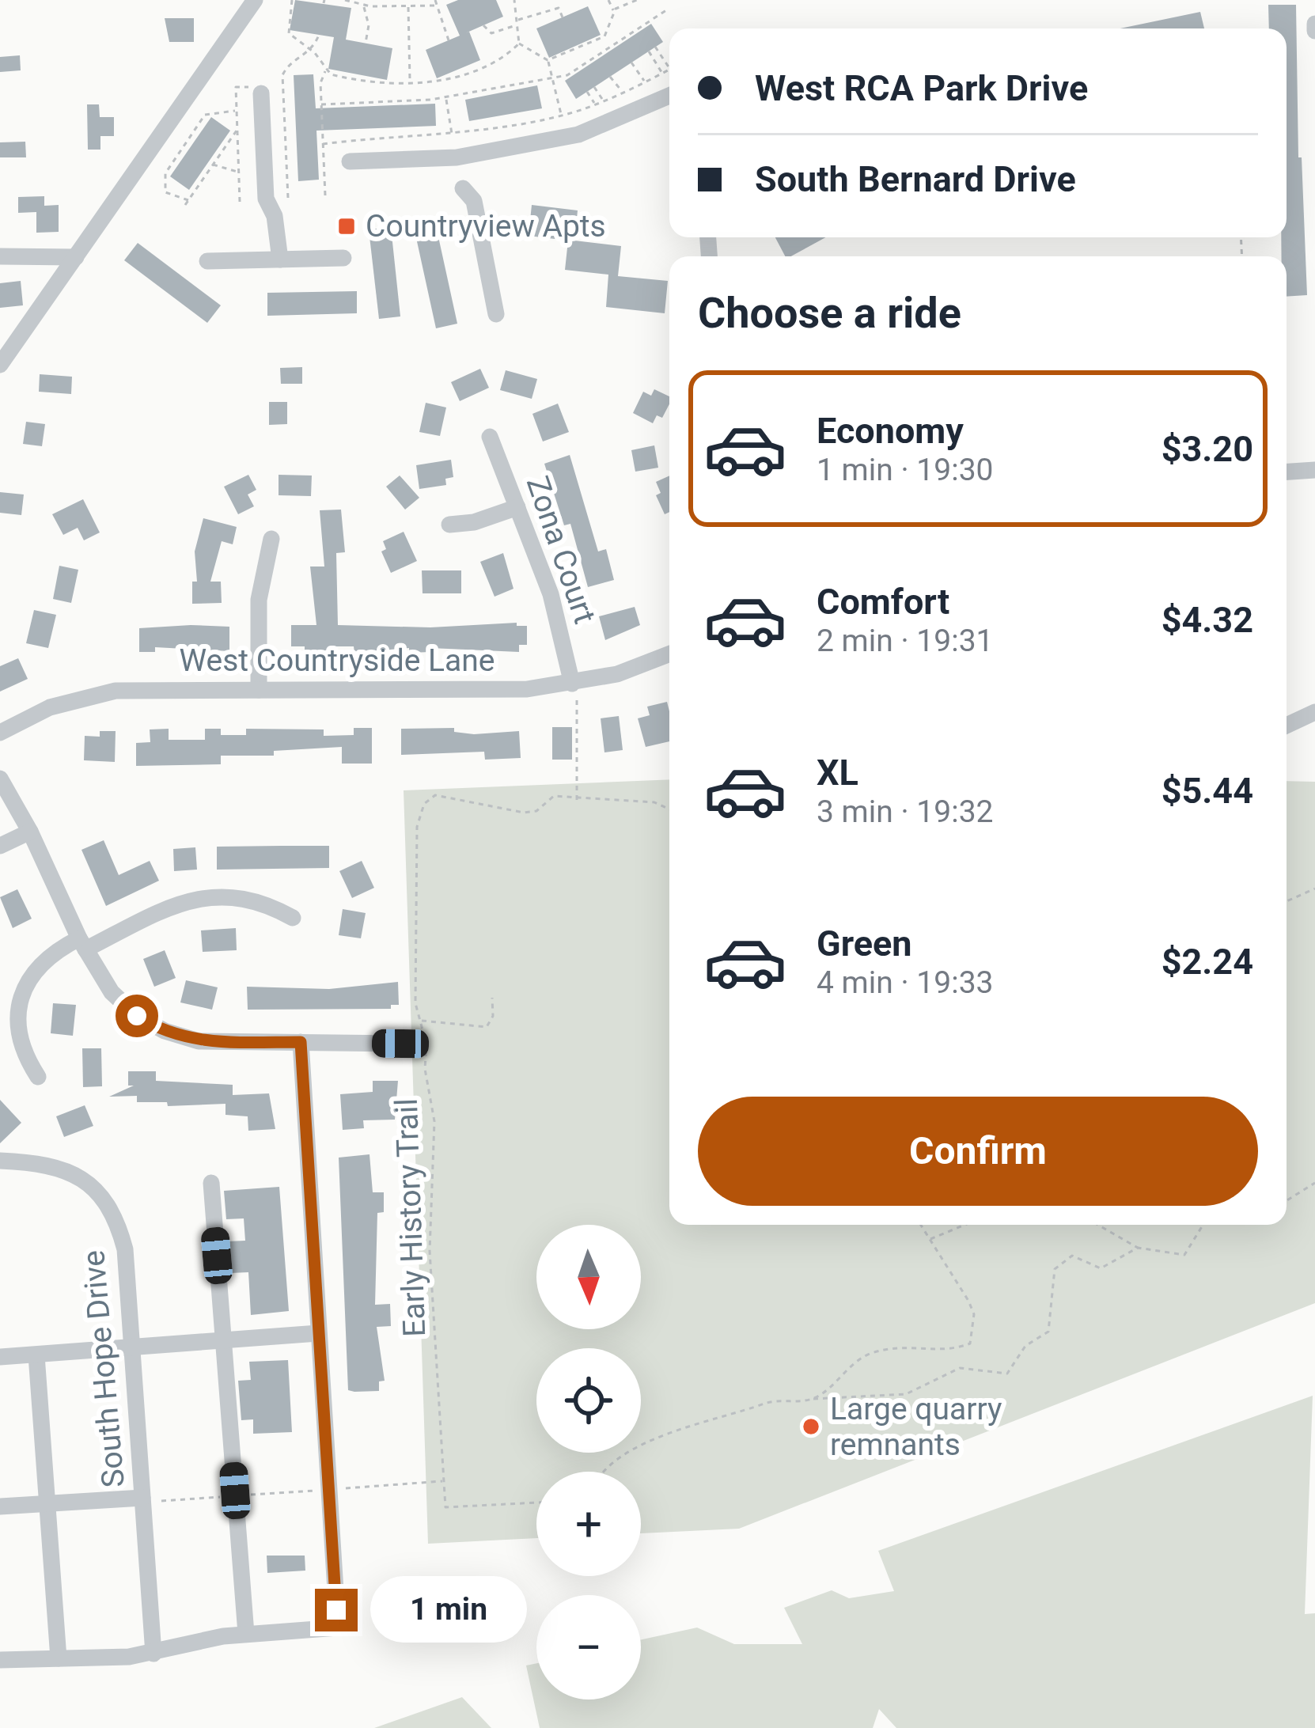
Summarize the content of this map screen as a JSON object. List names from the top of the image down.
{
  "streets": {
    "street": ["Zona Court", "West Countryside Lane", "South Hope Drive"],
    "path": ["Early History Trail"]
  },
  "crossings": [
    ["Zona Court", "West Countryside Lane"]
  ],
  "places": {
    "transit": ["Countryview Apts"],
    "other": ["Large quarry remnants"]
  },
  "north": "bottom",
  "page": {
    "banner": ["West RCA Park Drive", "South Bernard Drive"],
    "heading": "Choose a ride",
    "list": [
      {
        "name": "Economy",
        "note": "1 min · 19:30",
        "value": "$3.20"
      },
      {
        "name": "Comfort",
        "note": "2 min · 19:31",
        "value": "$4.32"
      },
      {
        "name": "XL",
        "note": "3 min · 19:32",
        "value": "$5.44"
      },
      {
        "name": "Green",
        "note": "4 min · 19:33",
        "value": "$2.24"
      }
    ],
    "buttons": "Confirm",
    "map_buttons": ["+", "−"],
    "bubble": "1 min"
  }
}
